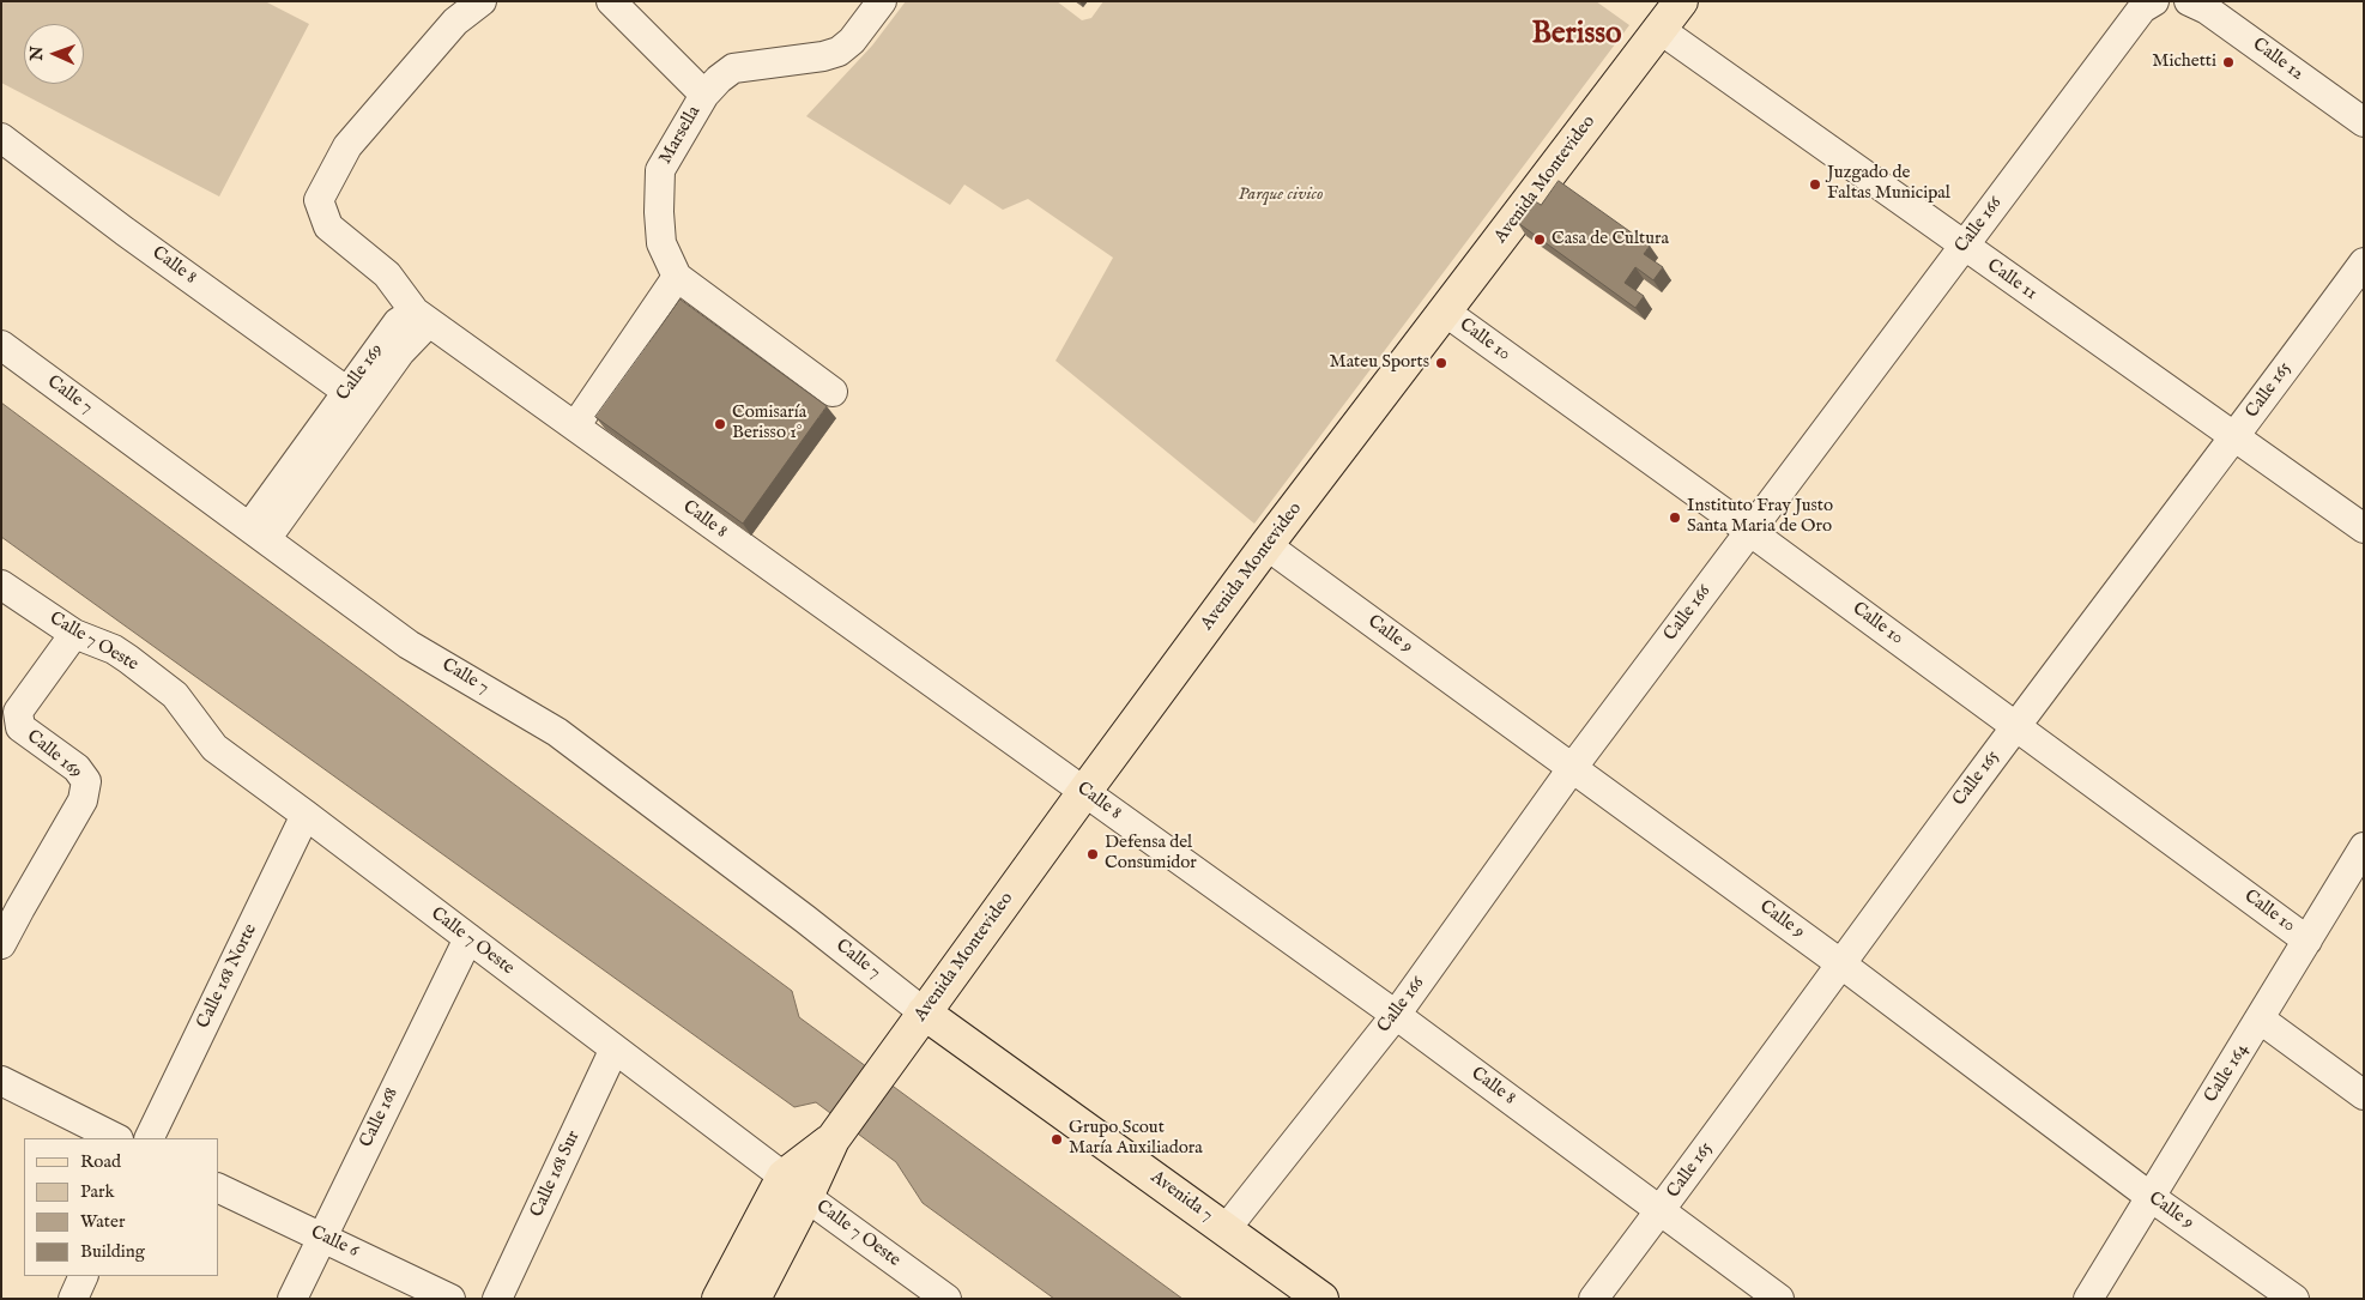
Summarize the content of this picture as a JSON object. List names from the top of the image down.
{
  "streets": {
    "main road": ["Avenida Montevideo", "Avenida 7"],
    "street": [
      "Calle 12",
      "Marsella",
      "Calle 166",
      "Calle 8",
      "Calle 11",
      "Calle 10",
      "Calle 169",
      "Calle 165",
      "Calle 7",
      "Calle 9",
      "Calle 7 Oeste",
      "Calle 168 Norte",
      "Calle 164",
      "Calle 168",
      "Calle 168 Sur",
      "Calle 6"
    ]
  },
  "crossings": [
    ["Avenida Montevideo", "Calle 8"],
    ["Avenida Montevideo", "Calle 11"],
    ["Avenida Montevideo", "Calle 10"],
    ["Avenida Montevideo", "Calle 7"],
    ["Avenida Montevideo", "Calle 9"],
    ["Avenida Montevideo", "Calle 7 Oeste"],
    ["Avenida Montevideo", "Avenida 7"],
    ["Calle 166", "Calle 8"],
    ["Calle 166", "Calle 11"],
    ["Calle 166", "Calle 10"],
    ["Calle 166", "Calle 9"],
    ["Calle 166", "Avenida 7"],
    ["Calle 8", "Calle 169"],
    ["Calle 8", "Calle 165"],
    ["Calle 11", "Calle 165"],
    ["Calle 10", "Calle 165"],
    ["Calle 10", "Calle 164"],
    ["Calle 169", "Calle 7"],
    ["Calle 169", "Calle 7 Oeste"],
    ["Calle 165", "Calle 9"],
    ["Calle 7", "Avenida 7"],
    ["Calle 9", "Calle 164"],
    ["Calle 7 Oeste", "Calle 168 Norte"],
    ["Calle 7 Oeste", "Calle 168"],
    ["Calle 7 Oeste", "Calle 168 Sur"],
    ["Calle 168", "Calle 6"]
  ],
  "districts": ["Berisso"],
  "parks": ["Parque civico"],
  "places": [
    "Michetti",
    "Juzgado de Faltas Municipal",
    "Casa de Cultura",
    "Mateu Sports",
    "Comisaría Berisso 1°",
    "Instituto Fray Justo Santa Maria de Oro",
    "Defensa del Consumidor",
    "Grupo Scout María Auxiliadora"
  ],
  "legend": [
    "Road",
    "Park",
    "Water",
    "Building"
  ],
  "north": "left"
}
